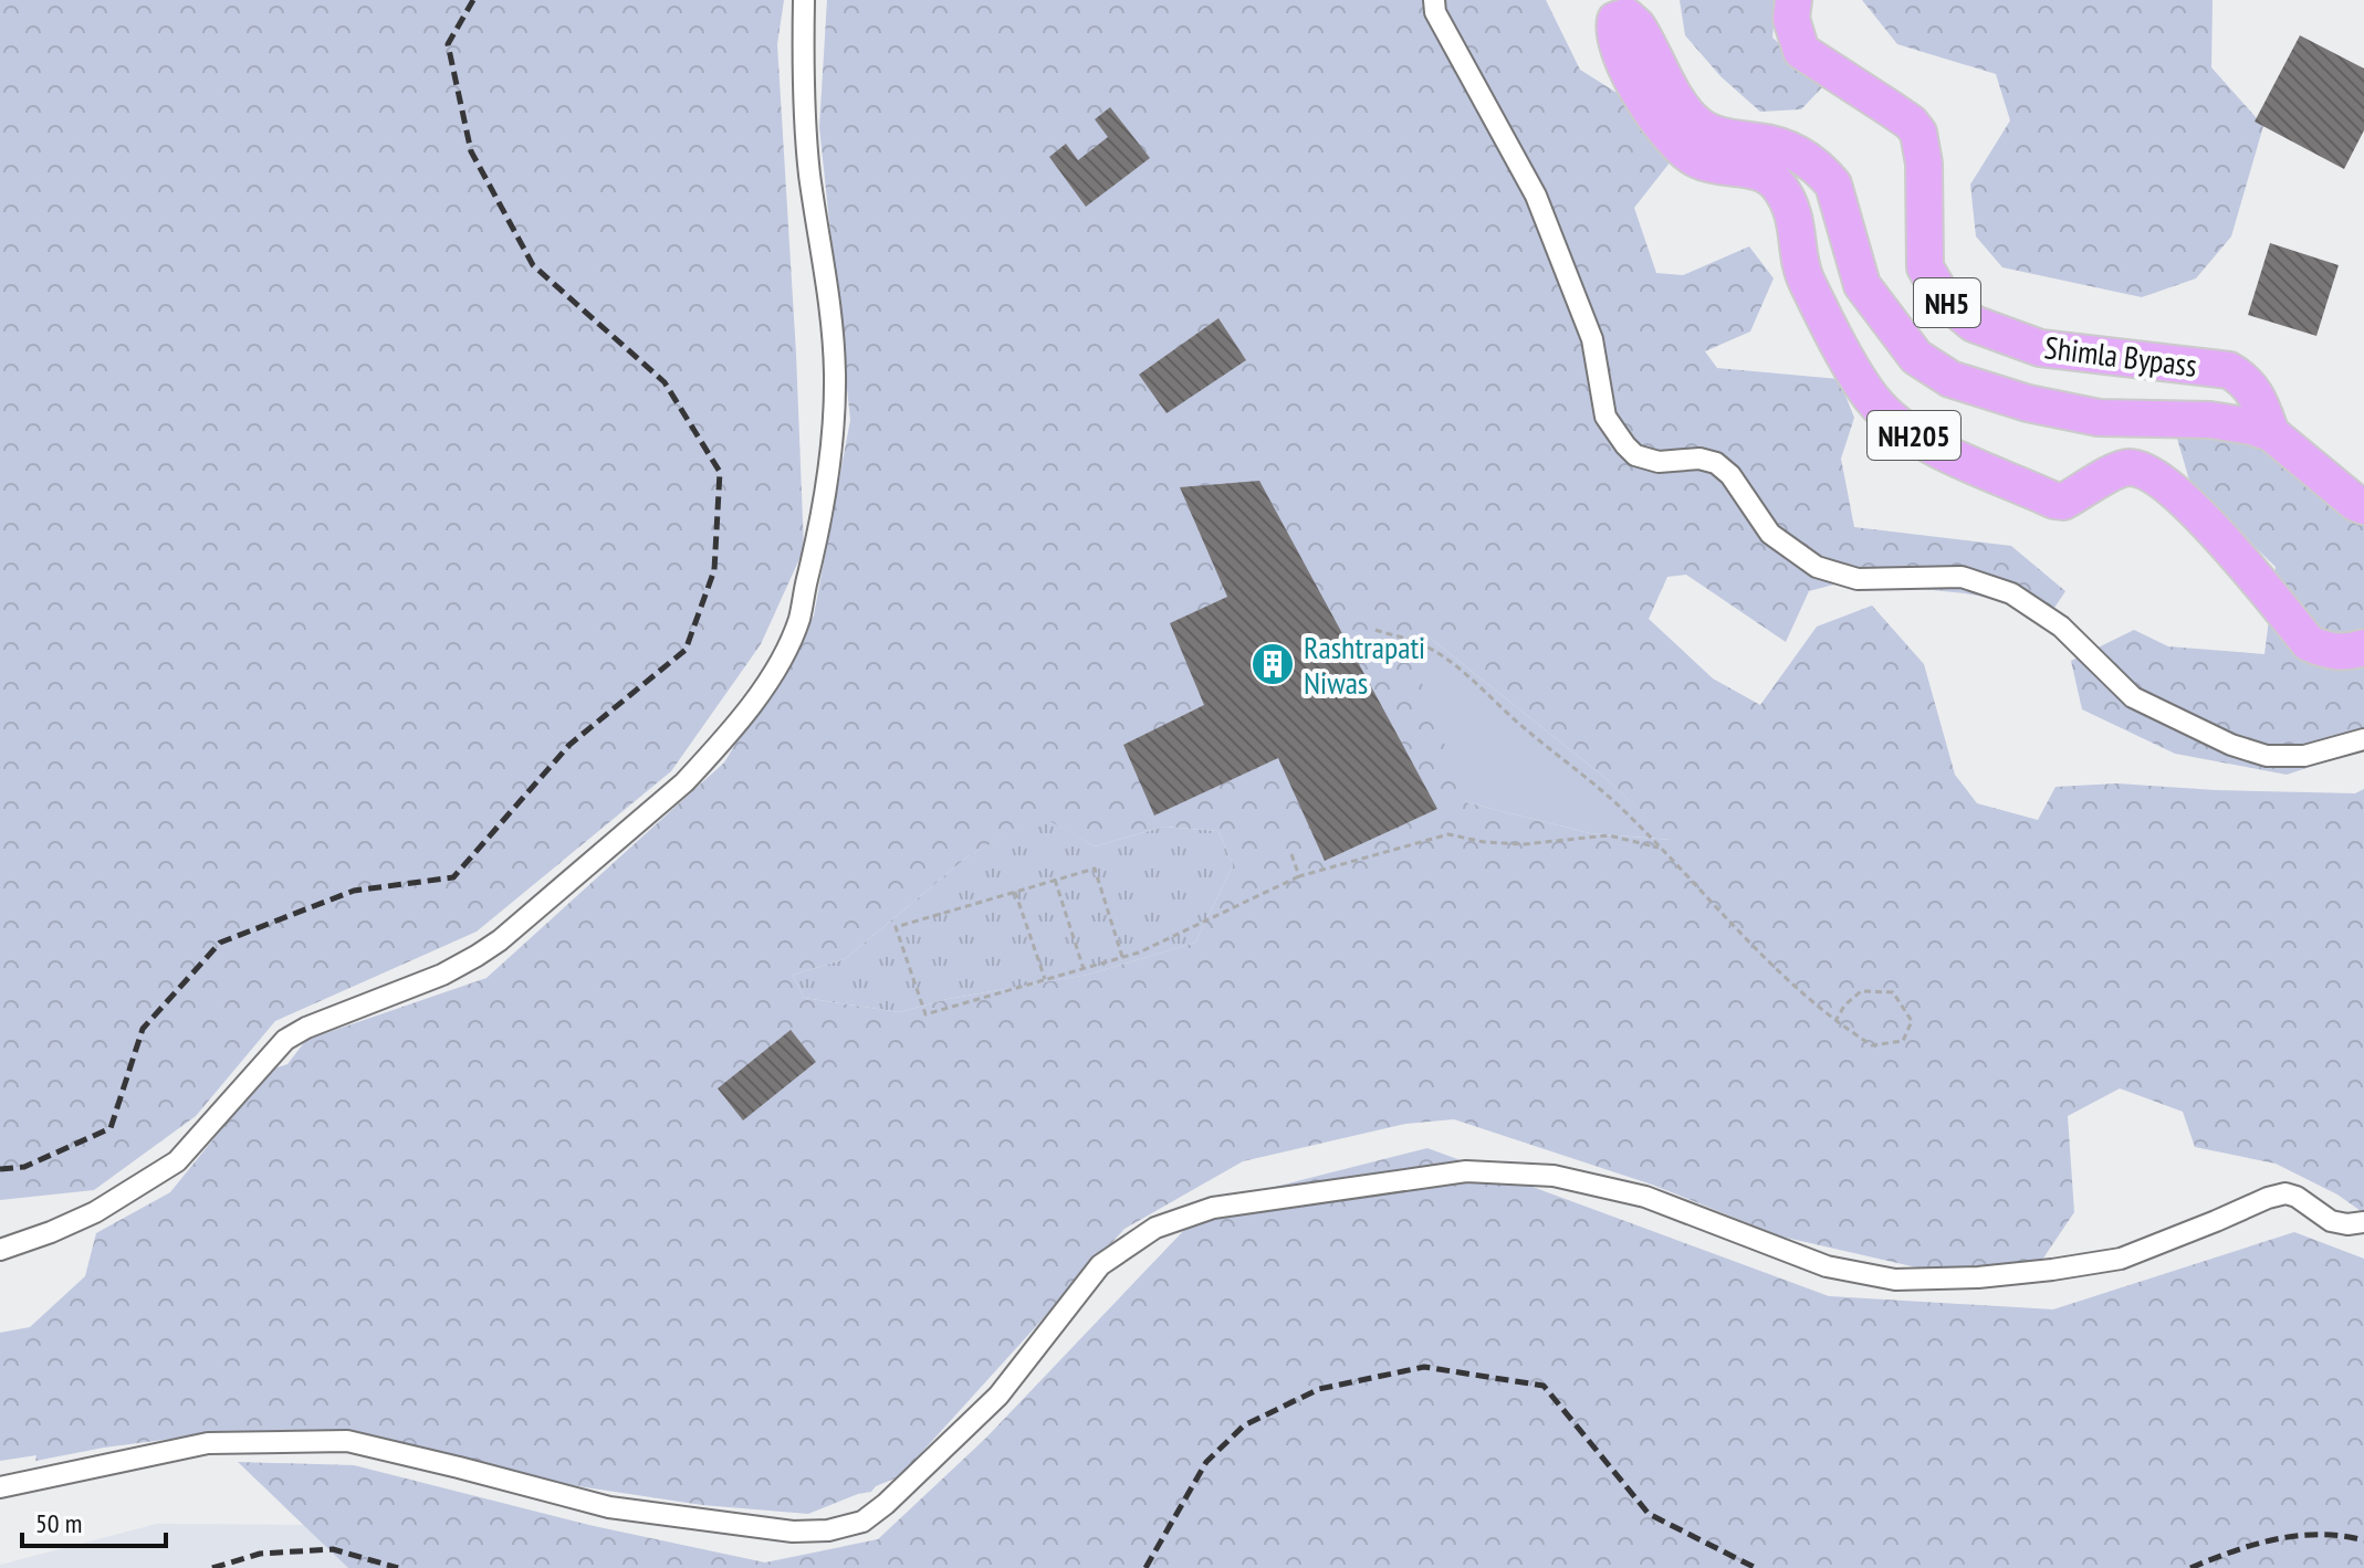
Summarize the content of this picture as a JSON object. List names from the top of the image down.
{
  "streets": {
    "highway": ["NH5", "Shimla Bypass", "NH205"]
  },
  "crossings": [
    ["NH5", "Shimla Bypass"],
    ["NH5", "NH205"],
    ["Shimla Bypass", "NH205"]
  ],
  "places": {
    "building": ["Rashtrapati Niwas"]
  },
  "scale_bar": "50 m"
}
